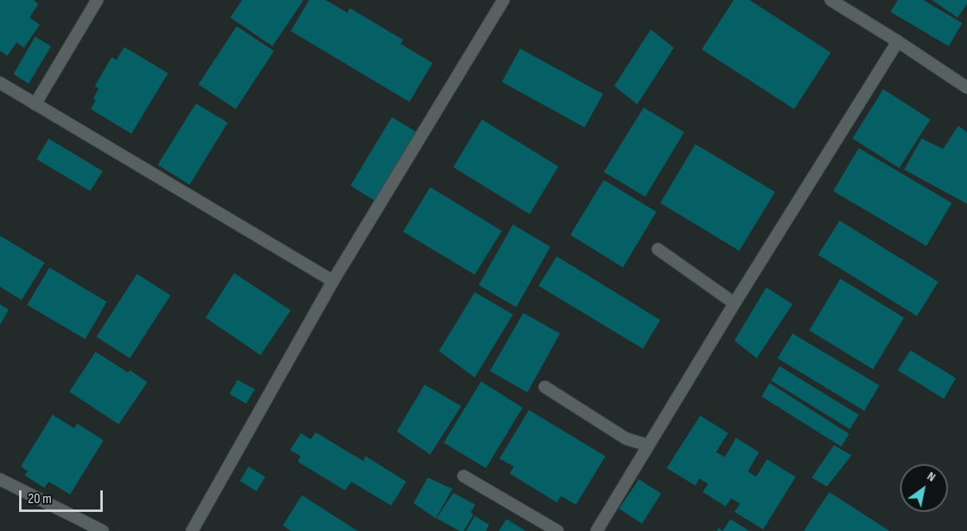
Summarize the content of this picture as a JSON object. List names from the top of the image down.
{
  "scale_bar": "20 m",
  "north": "top right"
}
